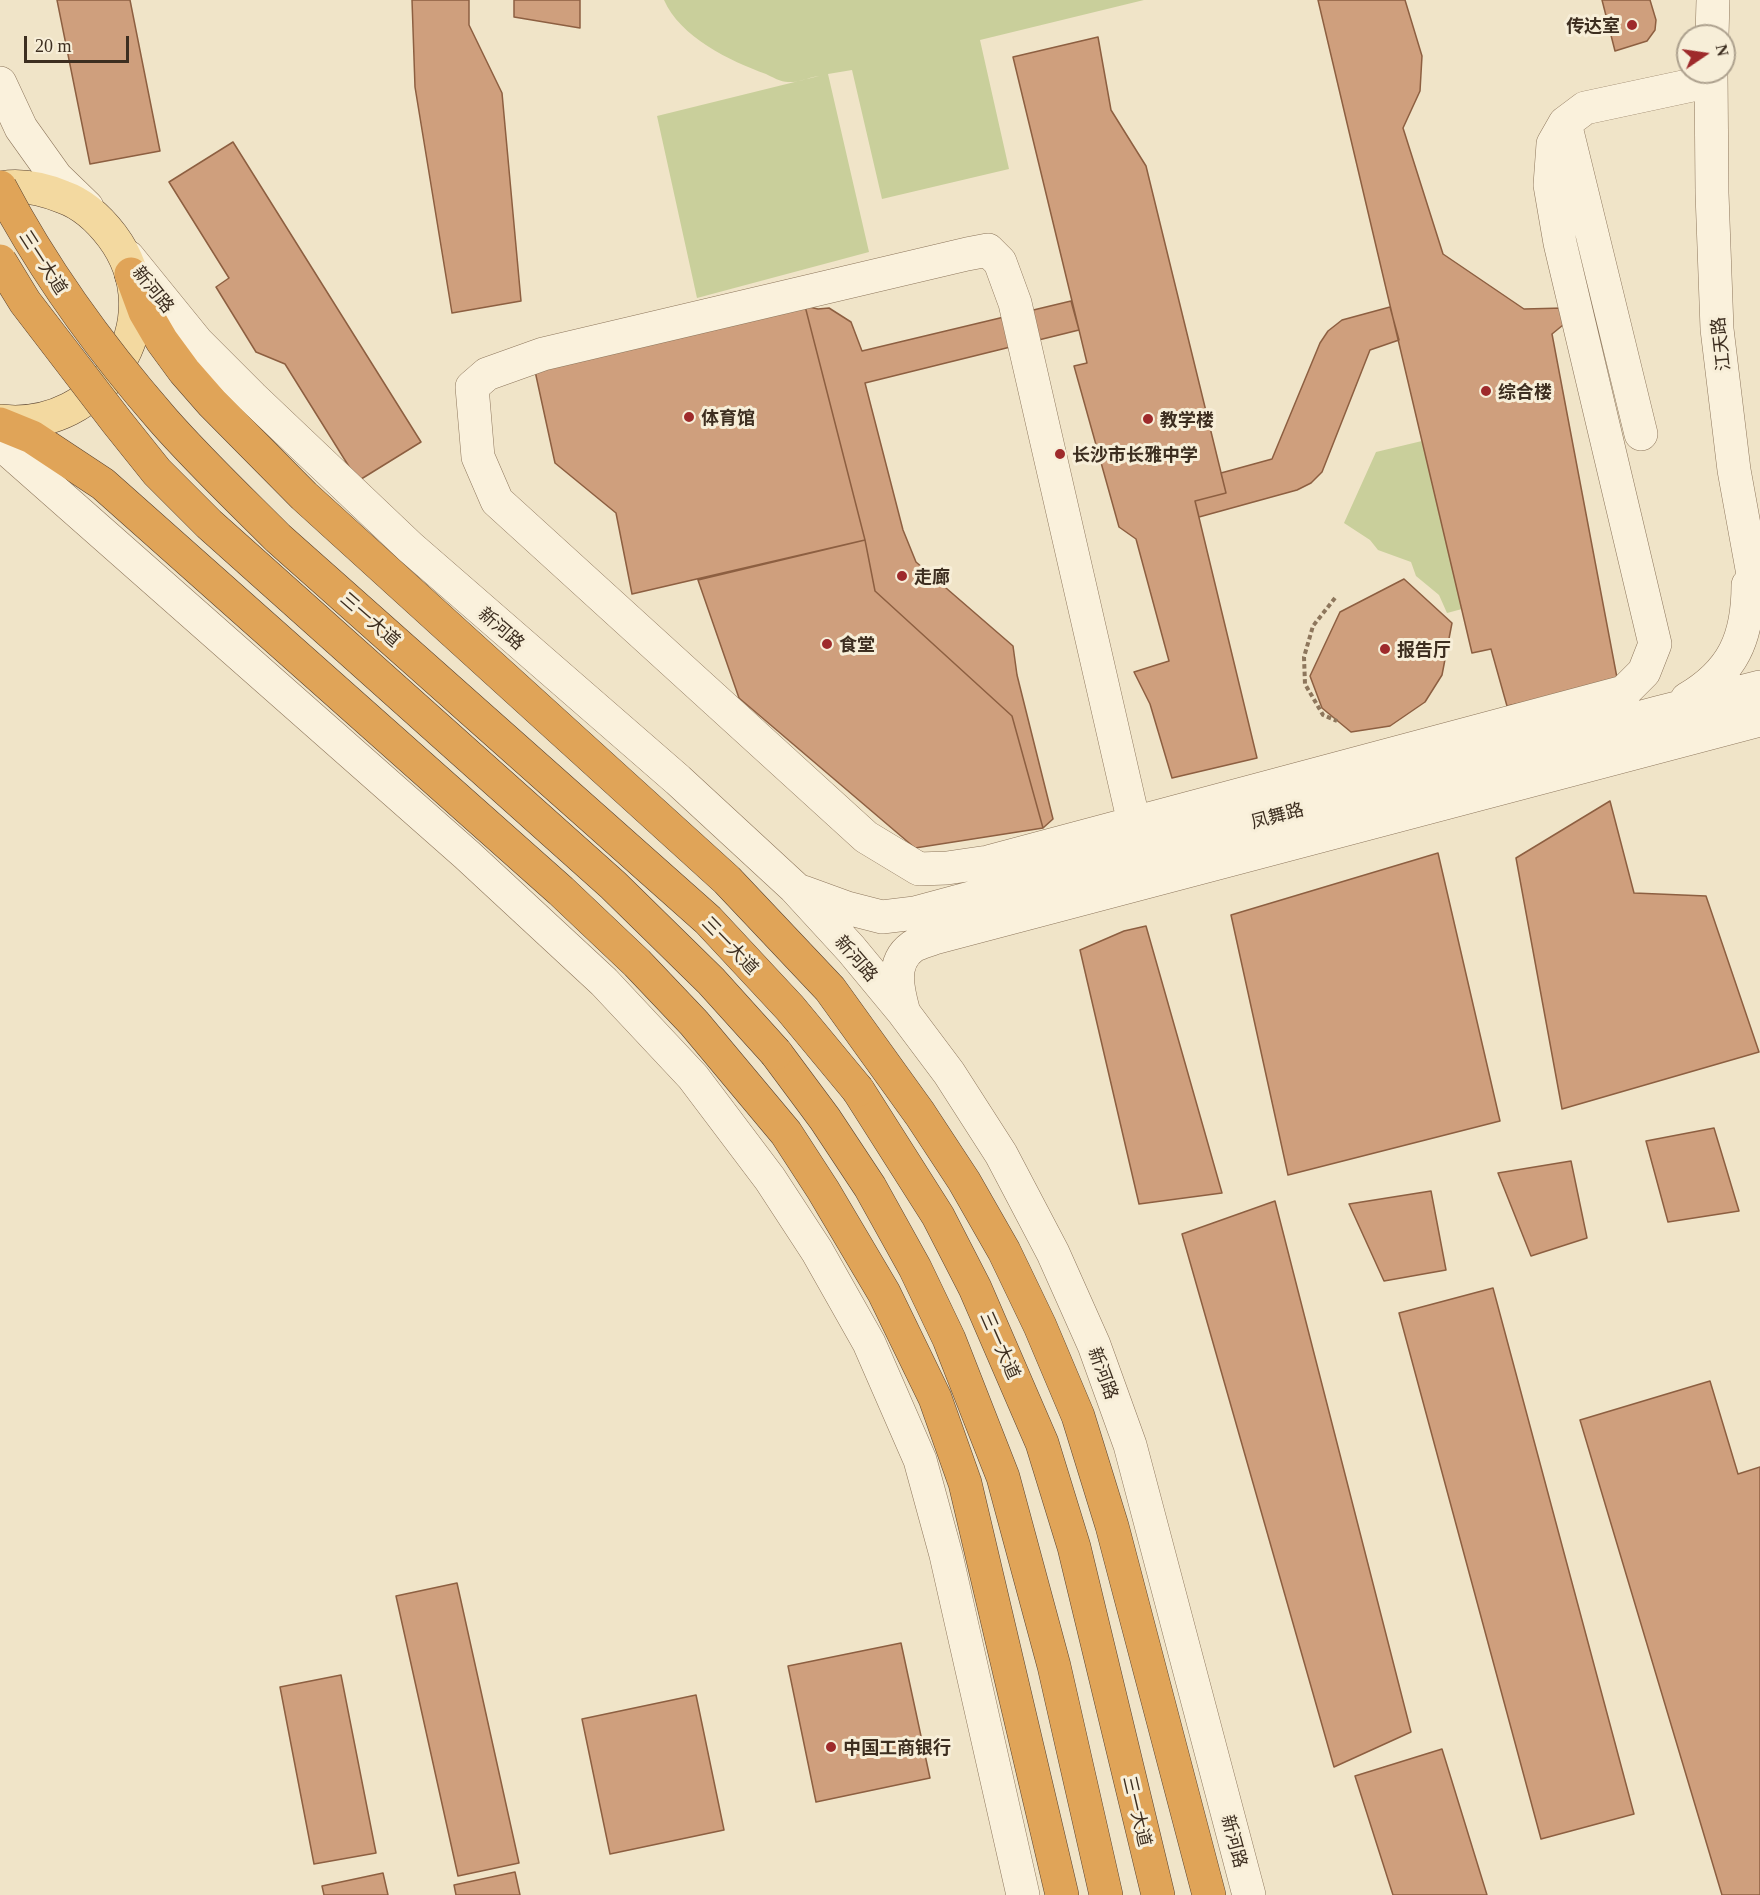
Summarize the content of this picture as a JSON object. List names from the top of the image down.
{
  "streets": {
    "highway": ["三一大道"],
    "street": ["新河路", "江天路", "凤舞路"]
  },
  "crossings": [
    ["新河路", "凤舞路"]
  ],
  "places": [
    "传达室",
    "综合楼",
    "体育馆",
    "教学楼",
    "长沙市长雅中学",
    "走廊",
    "食堂",
    "报告厅",
    "中国工商银行"
  ],
  "scale_bar": "20 m",
  "north": "right"
}
